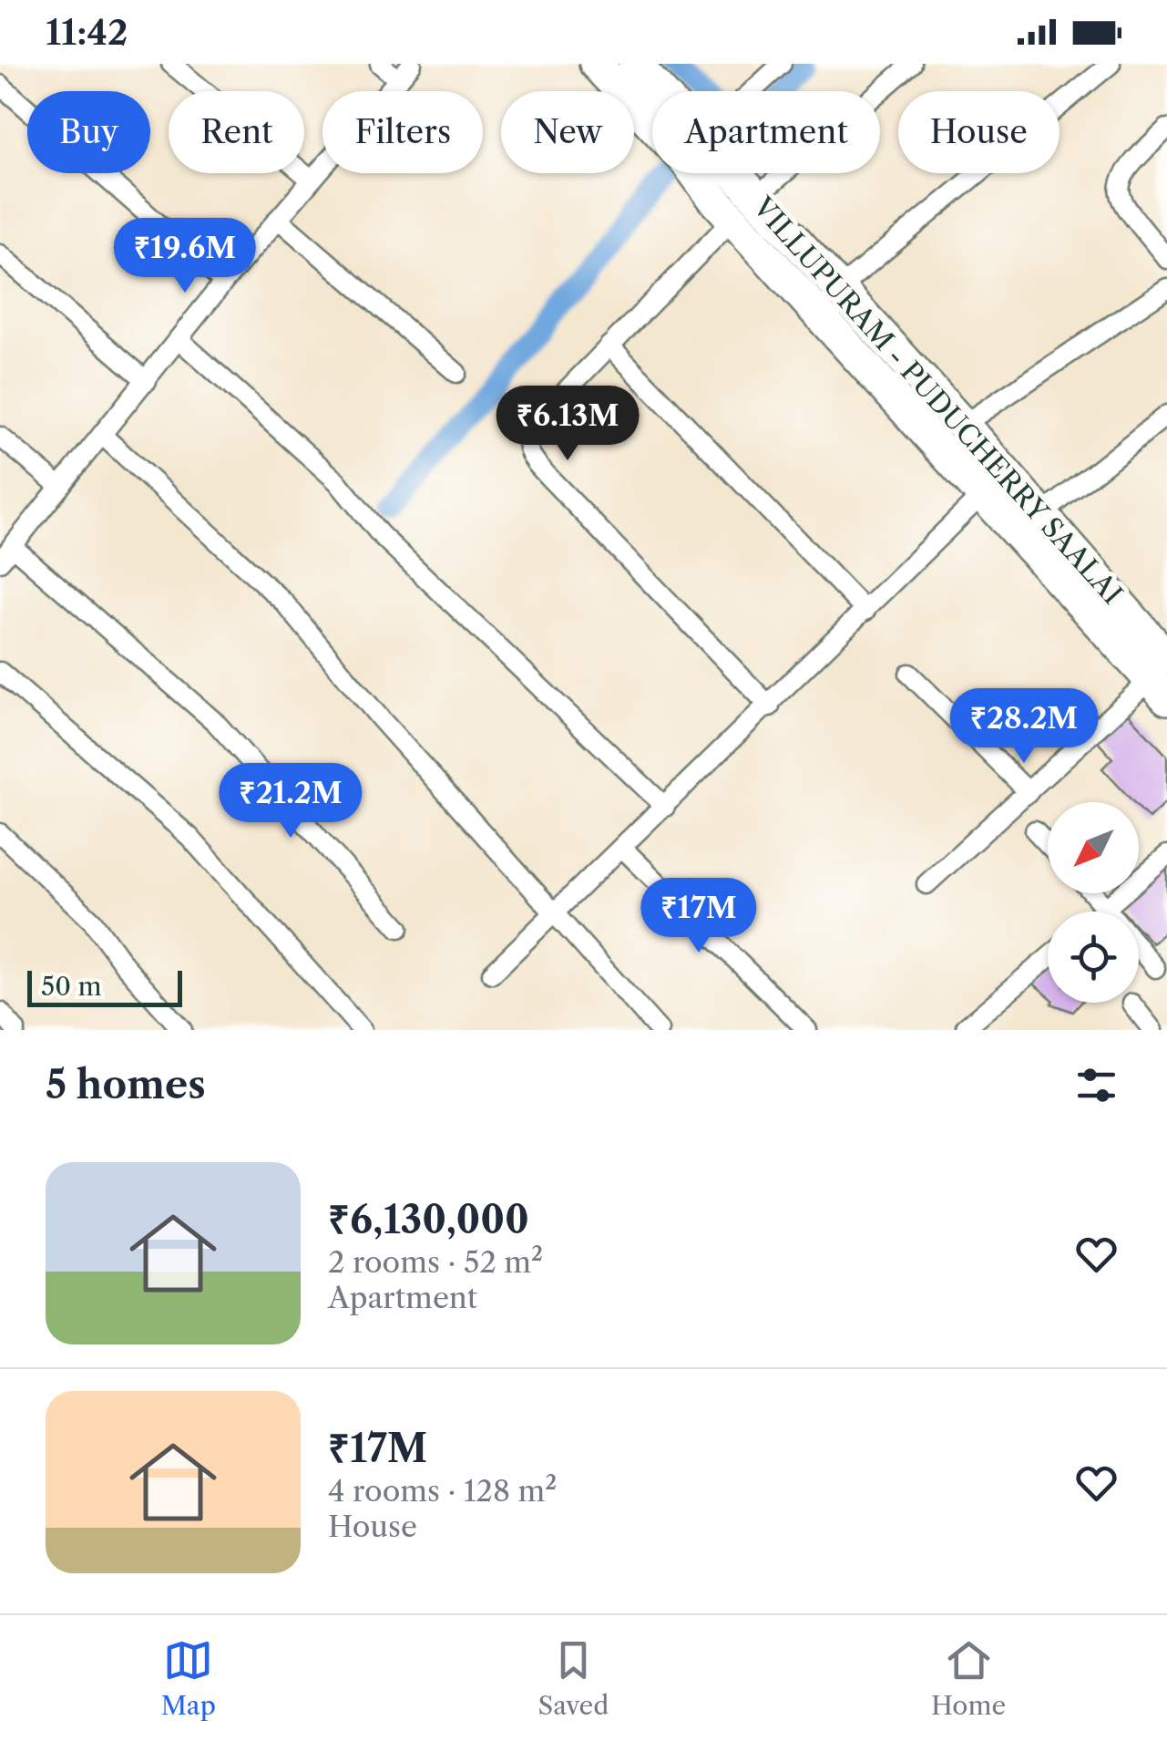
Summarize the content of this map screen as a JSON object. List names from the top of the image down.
{
  "streets": {
    "highway": ["VILLUPURAM - PUDUCHERRY SAALAI"]
  },
  "scale_bar": "50 m",
  "north": "bottom left",
  "page": {
    "status": "11:42",
    "chip": [
      "Buy",
      "Rent",
      "Filters",
      "New",
      "Apartment",
      "House"
    ],
    "price": [
      "₹19.6M",
      "₹6.13M",
      "₹28.2M",
      "₹21.2M",
      "₹17M"
    ],
    "scale": "50 m",
    "heading": "5 homes",
    "list": [
      {
        "name": "₹6,130,000",
        "note": "2 rooms · 52 m² · Apartment"
      },
      {
        "name": "₹17M",
        "note": "4 rooms · 128 m² · House"
      }
    ],
    "tabs": ["Map", "Saved", "Home"]
  }
}
